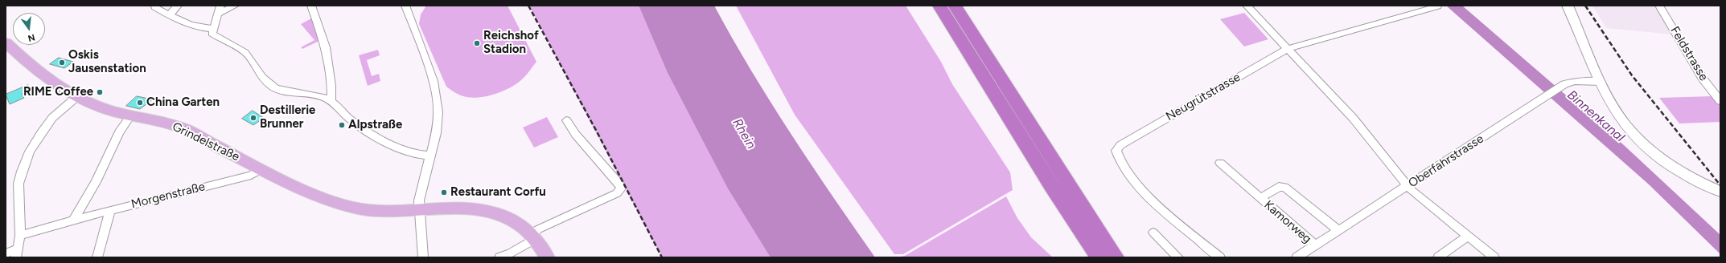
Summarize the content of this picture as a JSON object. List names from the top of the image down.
{
  "streets": {
    "main road": ["Grindelstraße"],
    "street": [
      "Feldstrasse",
      "Neugrütstrasse",
      "Oberfahrstrasse",
      "Morgenstraße",
      "Kamorweg"
    ]
  },
  "crossings": [
    ["Grindelstraße", "Morgenstraße"],
    ["Oberfahrstrasse", "Kamorweg"]
  ],
  "water": ["Binnenkanal", "Rhein"],
  "places": [
    "Reichshof Stadion",
    "Oskis Jausenstation",
    "RIME Coffee",
    "China Garten",
    "Destillerie Brunner",
    "Alpstraße",
    "Restaurant Corfu"
  ],
  "north": "bottom"
}
